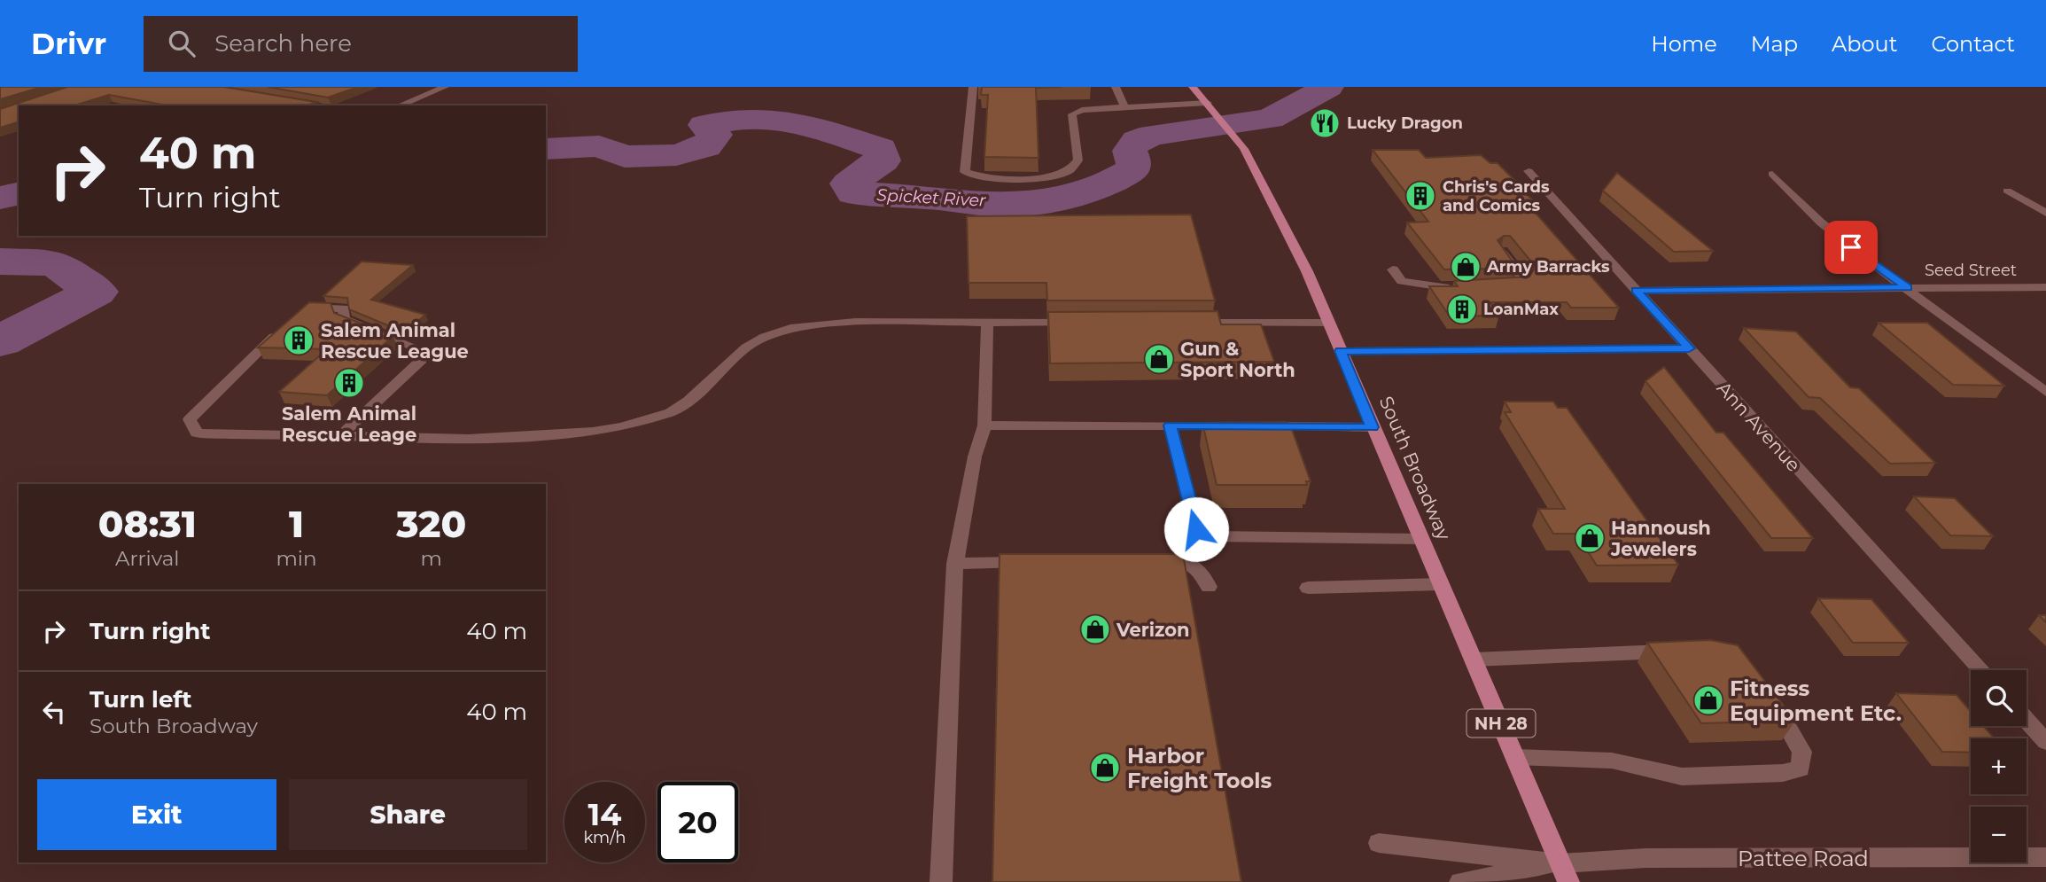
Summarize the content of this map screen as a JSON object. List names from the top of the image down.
{
  "streets": {
    "main road": ["South Broadway", "NH 28"],
    "street": ["Seed Street", "Ann Avenue", "Pattee Road"]
  },
  "crossings": [
    ["Seed Street", "Ann Avenue"],
    ["South Broadway", "Pattee Road"]
  ],
  "water": ["Spicket River"],
  "places": {
    "restaurant": ["Lucky Dragon"],
    "building": [
      "Chris's Cards and Comics",
      "LoanMax",
      "Salem Animal Rescue League",
      "Salem Animal Rescue Leage"
    ],
    "shop": [
      "Army Barracks",
      "Gun & Sport North",
      "Hannoush Jewelers",
      "Verizon",
      "Fitness Equipment Etc.",
      "Harbor Freight Tools"
    ]
  },
  "page": {
    "header": "Drivr",
    "search": "Search here",
    "nav": [
      "Home",
      "Map",
      "About",
      "Contact"
    ],
    "turn": ["40 m", "Turn right"],
    "eta": [
      "08:31",
      "Arrival",
      "1",
      "min",
      "320",
      "m"
    ],
    "list": [
      {
        "name": "Turn right",
        "value": "40 m"
      },
      {
        "name": "Turn left",
        "note": "South Broadway",
        "value": "40 m"
      }
    ],
    "map_buttons": ["+", "−"],
    "buttons": ["Exit", "Share"],
    "speed": "14 km/h",
    "limit": "20"
  }
}
